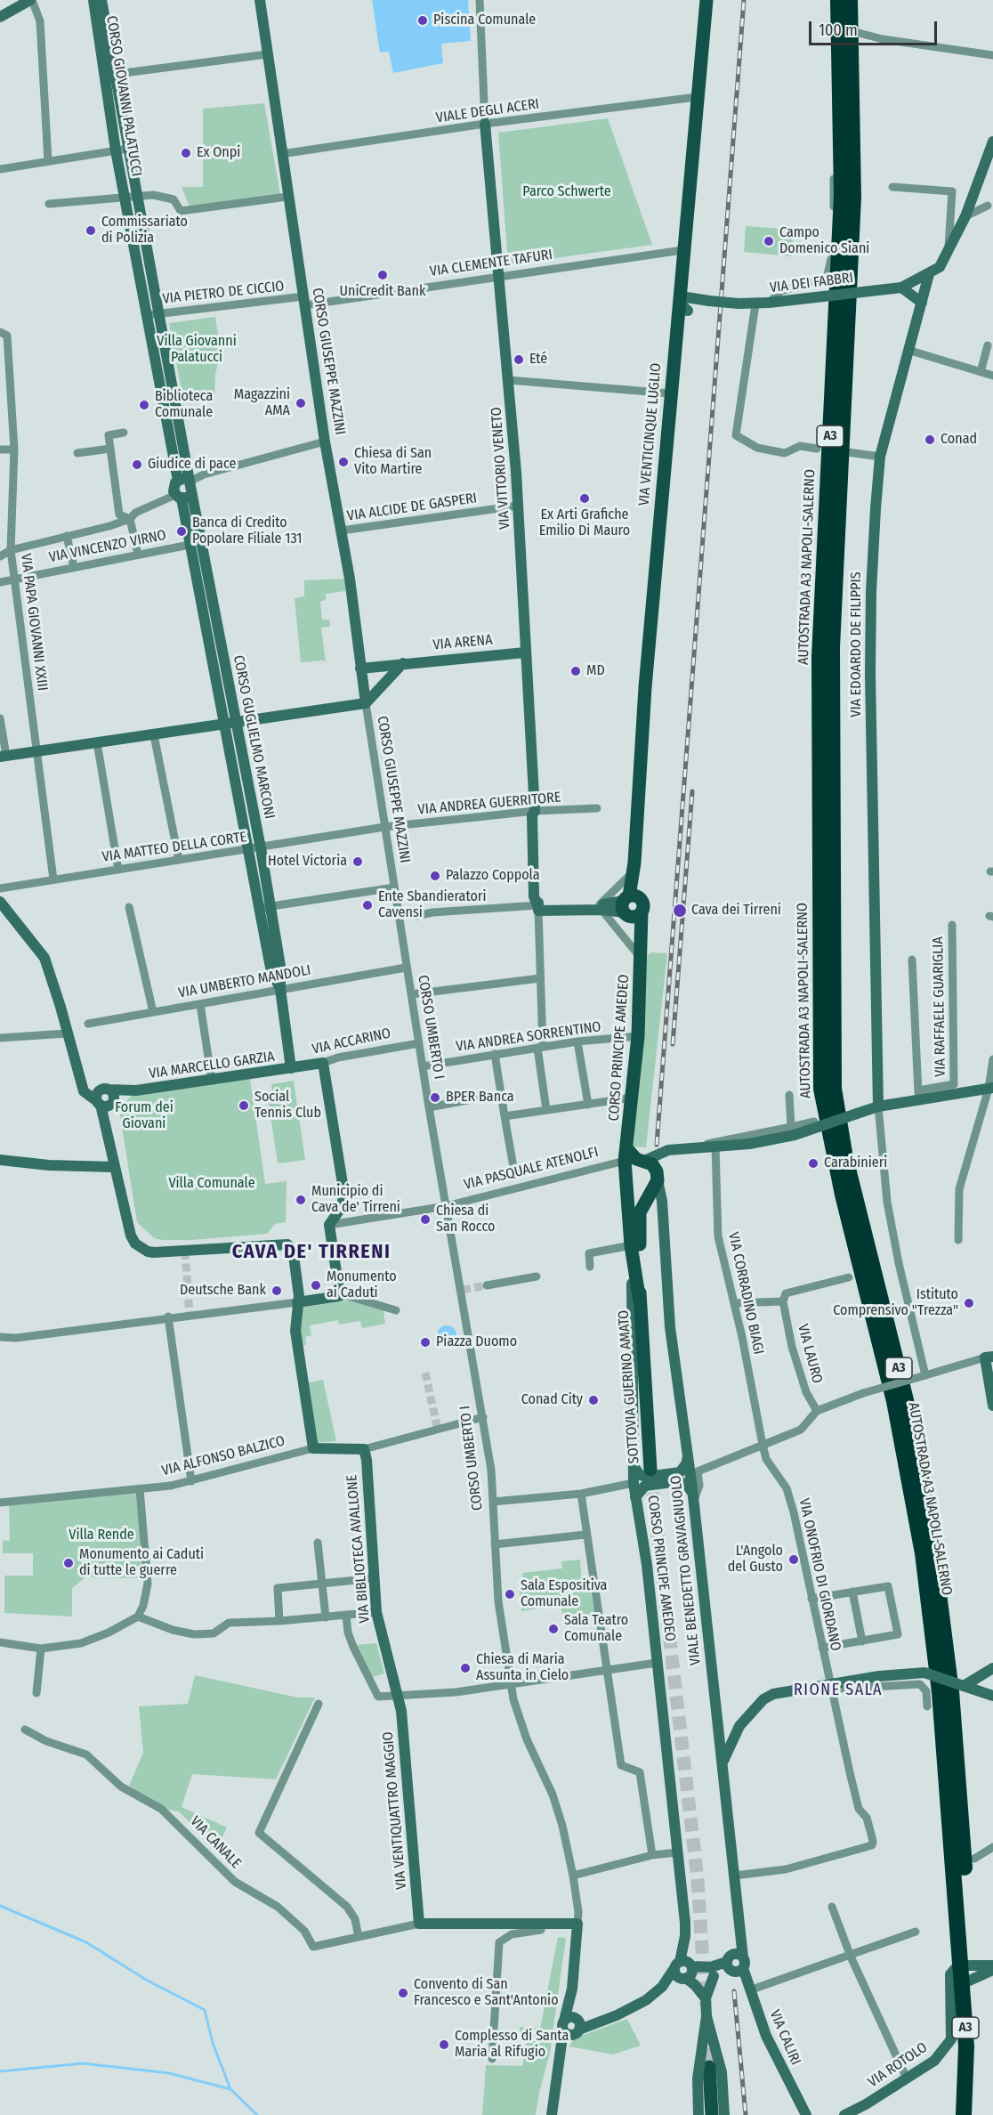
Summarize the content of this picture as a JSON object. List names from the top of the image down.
{
  "streets": {
    "highway": ["A3", "AUTOSTRADA A3 NAPOLI-SALERNO"],
    "main road": ["VIA VENTICINQUE LUGLIO", "CORSO PRINCIPE AMEDEO", "SOTTOVIA GUERINO AMATO"],
    "street": [
      "CORSO GIOVANNI PALATUCCI",
      "VIALE DEGLI ACERI",
      "VIA CLEMENTE TAFURI",
      "VIA DEI FABBRI",
      "VIA PIETRO DE CICCIO",
      "CORSO GIUSEPPE MAZZINI",
      "VIA VITTORIO VENETO",
      "VIA ALCIDE DE GASPERI",
      "VIA VINCENZO VIRNO",
      "VIA PAPA GIOVANNI XXIII",
      "VIA ARENA",
      "VIA EDOARDO DE FILIPPIS",
      "CORSO GUGLIELMO MARCONI",
      "VIA ANDREA GUERRITORE",
      "VIA MATTEO DELLA CORTE",
      "VIA UMBERTO MANDOLI",
      "VIA RAFFAELE GUARIGLIA",
      "CORSO UMBERTO I",
      "VIA ANDREA SORRENTINO",
      "VIA ACCARINO",
      "VIA MARCELLO GARZIA",
      "VIA PASQUALE ATENOLFI",
      "VIA CORRADINO BIAGI",
      "VIA LAURO",
      "VIA ALFONSO BALZICO",
      "VIA BIBLIOTECA AVALLONE",
      "VIALE BENEDETTO GRAVAGNUOLO",
      "VIA ONOFRIO DI GIORDANO",
      "VIA VENTIQUATTRO MAGGIO",
      "VIA CANALE",
      "VIA CALIRI",
      "VIA ROTOLO"
    ]
  },
  "crossings": [
    ["CORSO GIOVANNI PALATUCCI", "CORSO GUGLIELMO MARCONI"],
    ["VIALE DEGLI ACERI", "CORSO GIUSEPPE MAZZINI"],
    ["VIALE DEGLI ACERI", "VIA VENTICINQUE LUGLIO"],
    ["VIALE DEGLI ACERI", "VIA VITTORIO VENETO"],
    ["VIA CLEMENTE TAFURI", "VIA PIETRO DE CICCIO"],
    ["VIA CLEMENTE TAFURI", "CORSO GIUSEPPE MAZZINI"],
    ["VIA CLEMENTE TAFURI", "VIA VENTICINQUE LUGLIO"],
    ["VIA CLEMENTE TAFURI", "VIA VITTORIO VENETO"],
    ["VIA DEI FABBRI", "VIA VENTICINQUE LUGLIO"],
    ["VIA DEI FABBRI", "VIA EDOARDO DE FILIPPIS"],
    ["VIA PIETRO DE CICCIO", "CORSO GIUSEPPE MAZZINI"],
    ["VIA PIETRO DE CICCIO", "CORSO GUGLIELMO MARCONI"],
    ["CORSO GIUSEPPE MAZZINI", "VIA ALCIDE DE GASPERI"],
    ["CORSO GIUSEPPE MAZZINI", "VIA ARENA"],
    ["CORSO GIUSEPPE MAZZINI", "VIA ANDREA GUERRITORE"],
    ["CORSO GIUSEPPE MAZZINI", "VIA MATTEO DELLA CORTE"],
    ["CORSO GIUSEPPE MAZZINI", "CORSO UMBERTO I"],
    ["VIA VENTICINQUE LUGLIO", "CORSO PRINCIPE AMEDEO"],
    ["VIA VITTORIO VENETO", "VIA ALCIDE DE GASPERI"],
    ["VIA VITTORIO VENETO", "VIA ARENA"],
    ["VIA VITTORIO VENETO", "VIA ANDREA GUERRITORE"],
    ["VIA VINCENZO VIRNO", "VIA PAPA GIOVANNI XXIII"],
    ["VIA VINCENZO VIRNO", "CORSO GUGLIELMO MARCONI"],
    ["VIA PAPA GIOVANNI XXIII", "VIA MATTEO DELLA CORTE"],
    ["CORSO GUGLIELMO MARCONI", "VIA MATTEO DELLA CORTE"],
    ["CORSO GUGLIELMO MARCONI", "VIA UMBERTO MANDOLI"],
    ["CORSO GUGLIELMO MARCONI", "VIA ACCARINO"],
    ["CORSO GUGLIELMO MARCONI", "VIA MARCELLO GARZIA"],
    ["VIA ANDREA GUERRITORE", "VIA MATTEO DELLA CORTE"],
    ["VIA UMBERTO MANDOLI", "CORSO UMBERTO I"],
    ["CORSO UMBERTO I", "VIA ANDREA SORRENTINO"],
    ["CORSO UMBERTO I", "VIA ACCARINO"],
    ["CORSO UMBERTO I", "CORSO PRINCIPE AMEDEO"],
    ["CORSO UMBERTO I", "VIA PASQUALE ATENOLFI"],
    ["CORSO UMBERTO I", "VIA ALFONSO BALZICO"],
    ["VIA ANDREA SORRENTINO", "CORSO PRINCIPE AMEDEO"],
    ["VIA ACCARINO", "VIA MARCELLO GARZIA"],
    ["CORSO PRINCIPE AMEDEO", "VIA PASQUALE ATENOLFI"],
    ["CORSO PRINCIPE AMEDEO", "SOTTOVIA GUERINO AMATO"],
    ["CORSO PRINCIPE AMEDEO", "VIALE BENEDETTO GRAVAGNUOLO"],
    ["CORSO PRINCIPE AMEDEO", "VIA CALIRI"],
    ["VIA CORRADINO BIAGI", "VIA ONOFRIO DI GIORDANO"],
    ["SOTTOVIA GUERINO AMATO", "VIALE BENEDETTO GRAVAGNUOLO"],
    ["VIA ALFONSO BALZICO", "VIA BIBLIOTECA AVALLONE"],
    ["VIA BIBLIOTECA AVALLONE", "VIA VENTIQUATTRO MAGGIO"],
    ["VIALE BENEDETTO GRAVAGNUOLO", "VIA ONOFRIO DI GIORDANO"],
    ["VIALE BENEDETTO GRAVAGNUOLO", "VIA CALIRI"],
    ["VIA VENTIQUATTRO MAGGIO", "VIA CANALE"]
  ],
  "districts": ["CAVA DE' TIRRENI", "RIONE SALA"],
  "parks": [
    "Parco Schwerte",
    "Villa Giovanni Palatucci",
    "Forum dei Giovani",
    "Villa Comunale",
    "Villa Rende"
  ],
  "places": [
    "Piscina Comunale",
    "Ex Onpi",
    "Commissariato di Polizia",
    "Campo Domenico Siani",
    "UniCredit Bank",
    "Eté",
    "Magazzini AMA",
    "Biblioteca Comunale",
    "Conad",
    "Chiesa di San Vito Martire",
    "Giudice di pace",
    "Ex Arti Grafiche Emilio Di Mauro",
    "Banca di Credito Popolare Filiale 131",
    "MD",
    "Hotel Victoria",
    "Palazzo Coppola",
    "Ente Sbandieratori Cavensi",
    "Cava dei Tirreni",
    "BPER Banca",
    "Social Tennis Club",
    "Carabinieri",
    "Municipio di Cava de' Tirreni",
    "Chiesa di San Rocco",
    "Monumento ai Caduti",
    "Deutsche Bank",
    "Istituto Comprensivo \"Trezza\"",
    "Piazza Duomo",
    "Conad City",
    "L'Angolo del Gusto",
    "Monumento ai Caduti di tutte le guerre",
    "Sala Espositiva Comunale",
    "Sala Teatro Comunale",
    "Chiesa di Maria Assunta in Cielo",
    "Convento di San Francesco e Sant'Antonio",
    "Complesso di Santa Maria al Rifugio"
  ],
  "scale_bar": "100 m"
}
